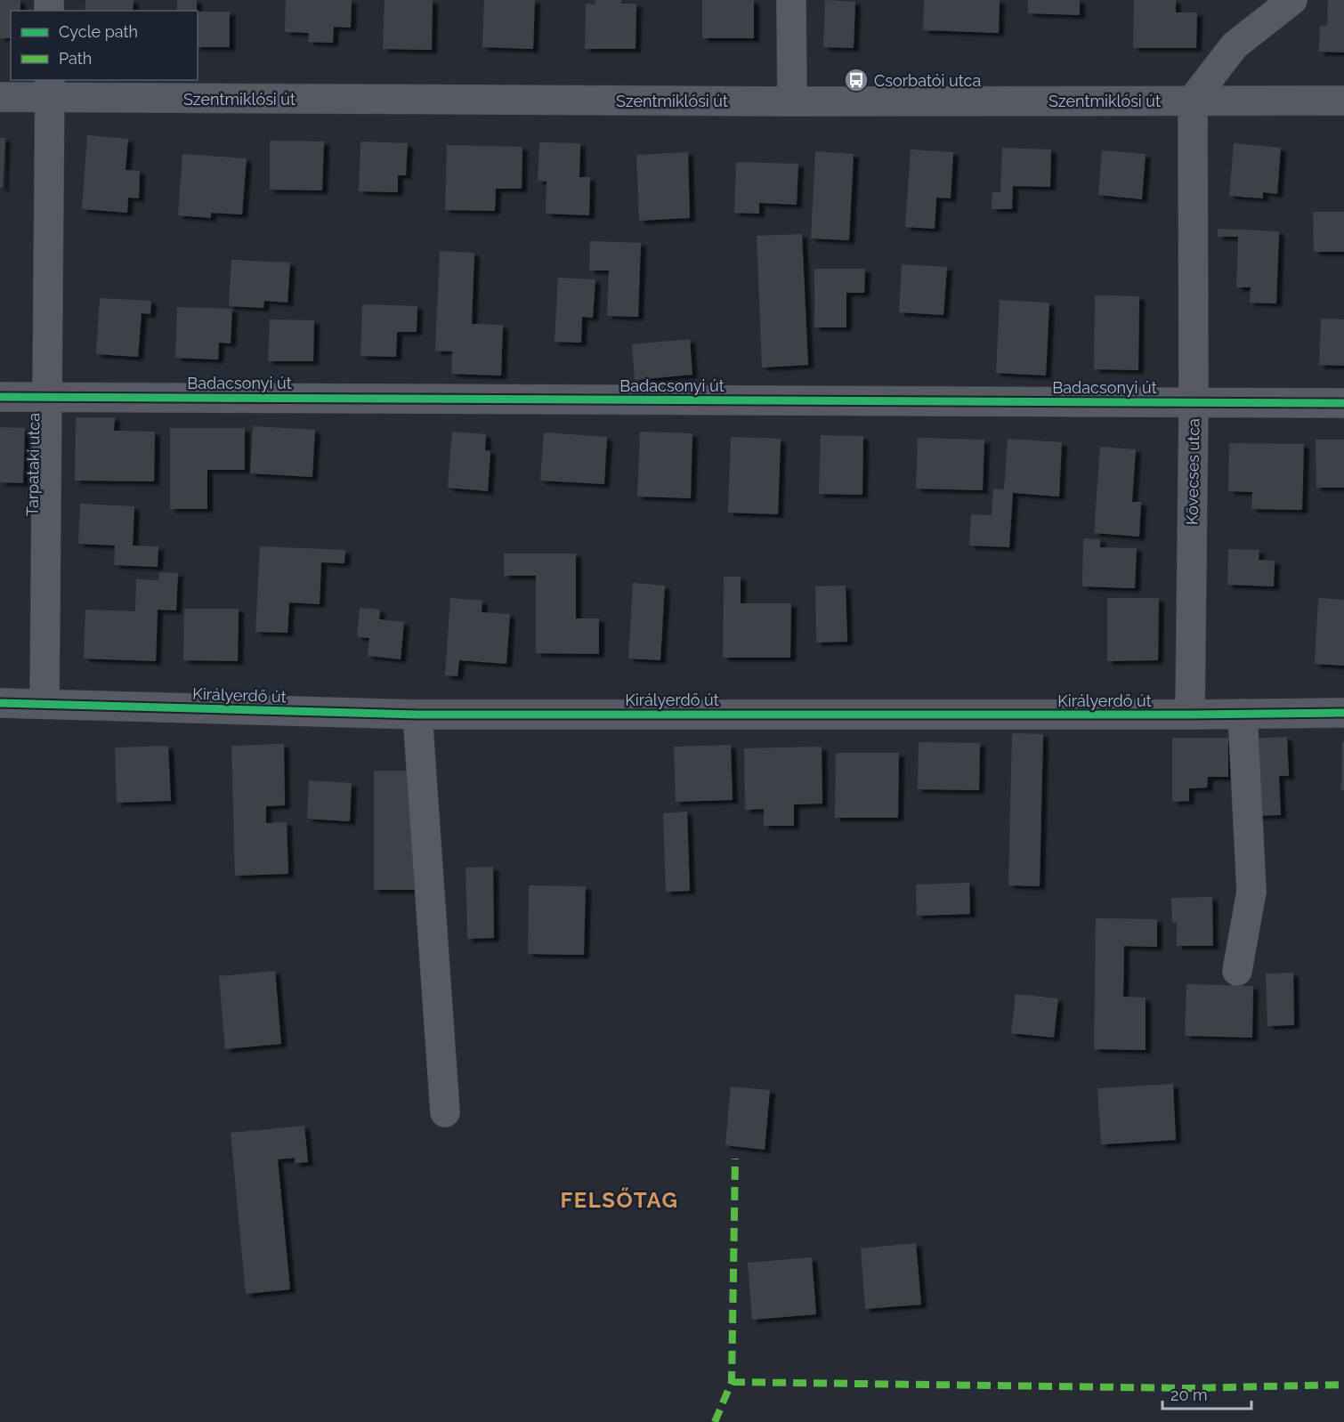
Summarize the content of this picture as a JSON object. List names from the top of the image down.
{
  "streets": {
    "street": [
      "Szentmiklósi út",
      "Badacsonyi út",
      "Tarpataki utca",
      "Kövecses utca",
      "Királyerdő út"
    ]
  },
  "crossings": [
    ["Szentmiklósi út", "Tarpataki utca"],
    ["Szentmiklósi út", "Kövecses utca"],
    ["Badacsonyi út", "Tarpataki utca"],
    ["Badacsonyi út", "Kövecses utca"],
    ["Tarpataki utca", "Királyerdő út"],
    ["Kövecses utca", "Királyerdő út"]
  ],
  "districts": ["FELSŐTAG"],
  "places": {
    "bus stop": ["Csorbatói utca"]
  },
  "legend": ["Cycle path", "Path"],
  "scale_bar": "20 m"
}
